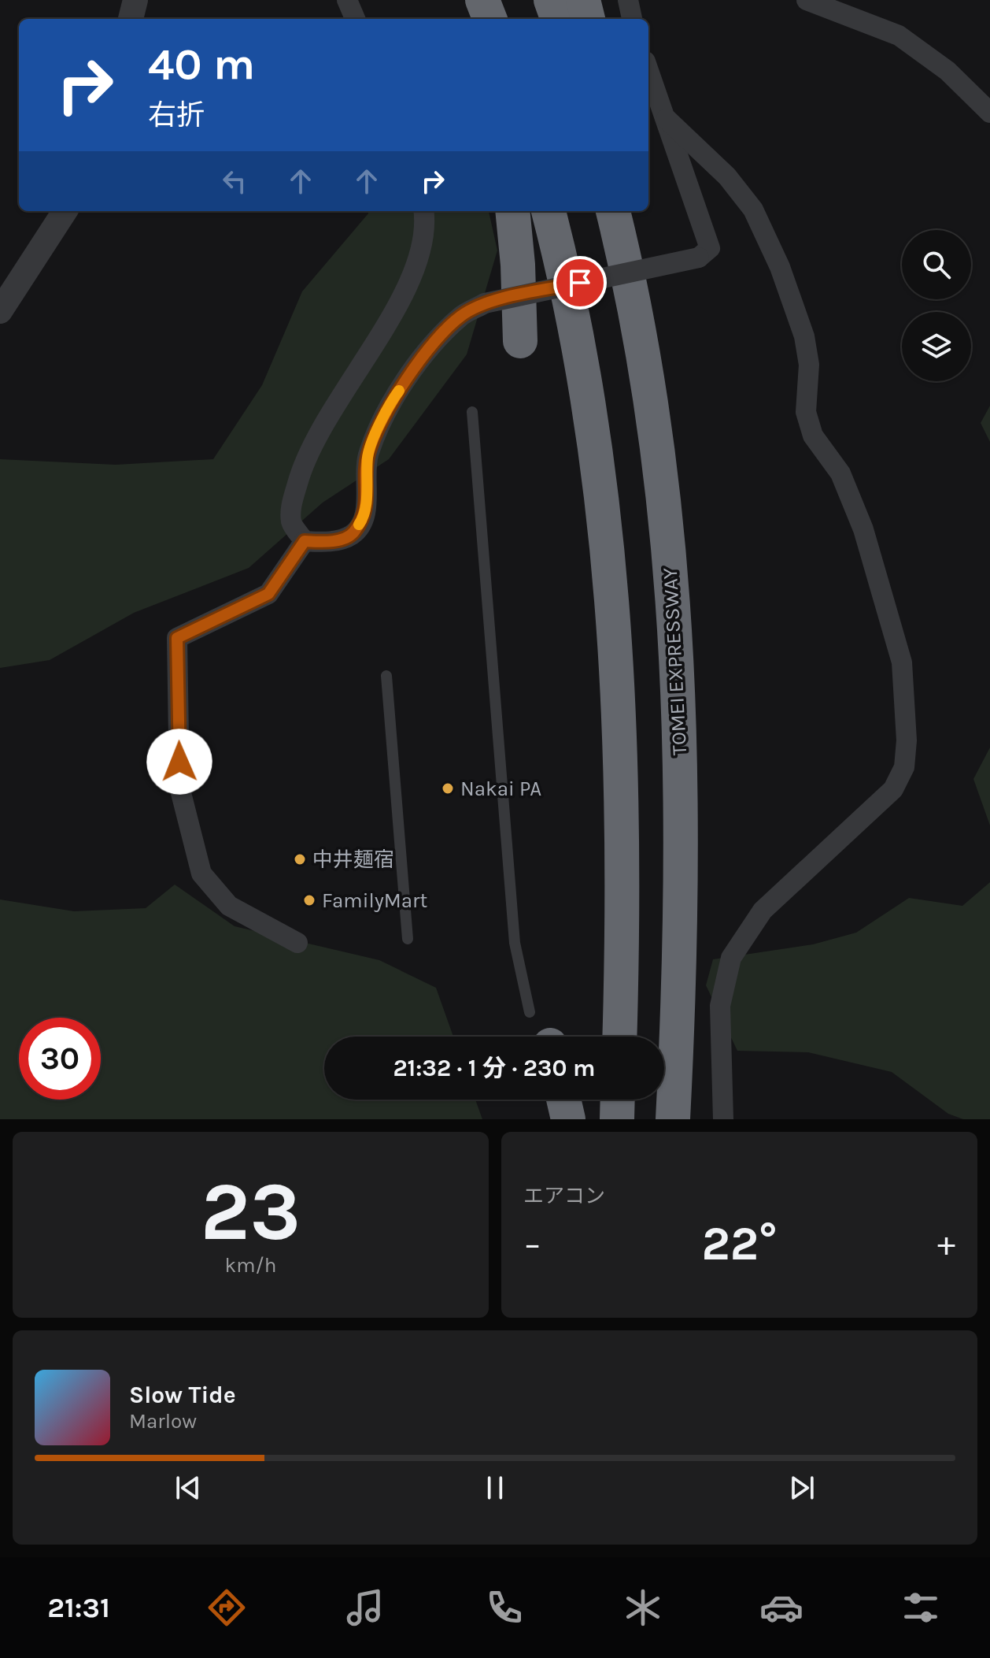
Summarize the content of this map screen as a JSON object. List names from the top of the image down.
{
  "streets": {
    "highway": ["TOMEI EXPRESSWAY"]
  },
  "places": ["Nakai PA", "中井麺宿", "FamilyMart"],
  "page": {
    "turn": ["40 m", "右折"],
    "limit": "30",
    "trip": "21:32 · 1 分 · 230 m",
    "tile": [
      ["23", "km/h"],
      "エアコン"
    ],
    "heat": ["−", "22°", "+"],
    "song": ["Slow Tide", "Marlow"],
    "tabs": "21:31"
  }
}
